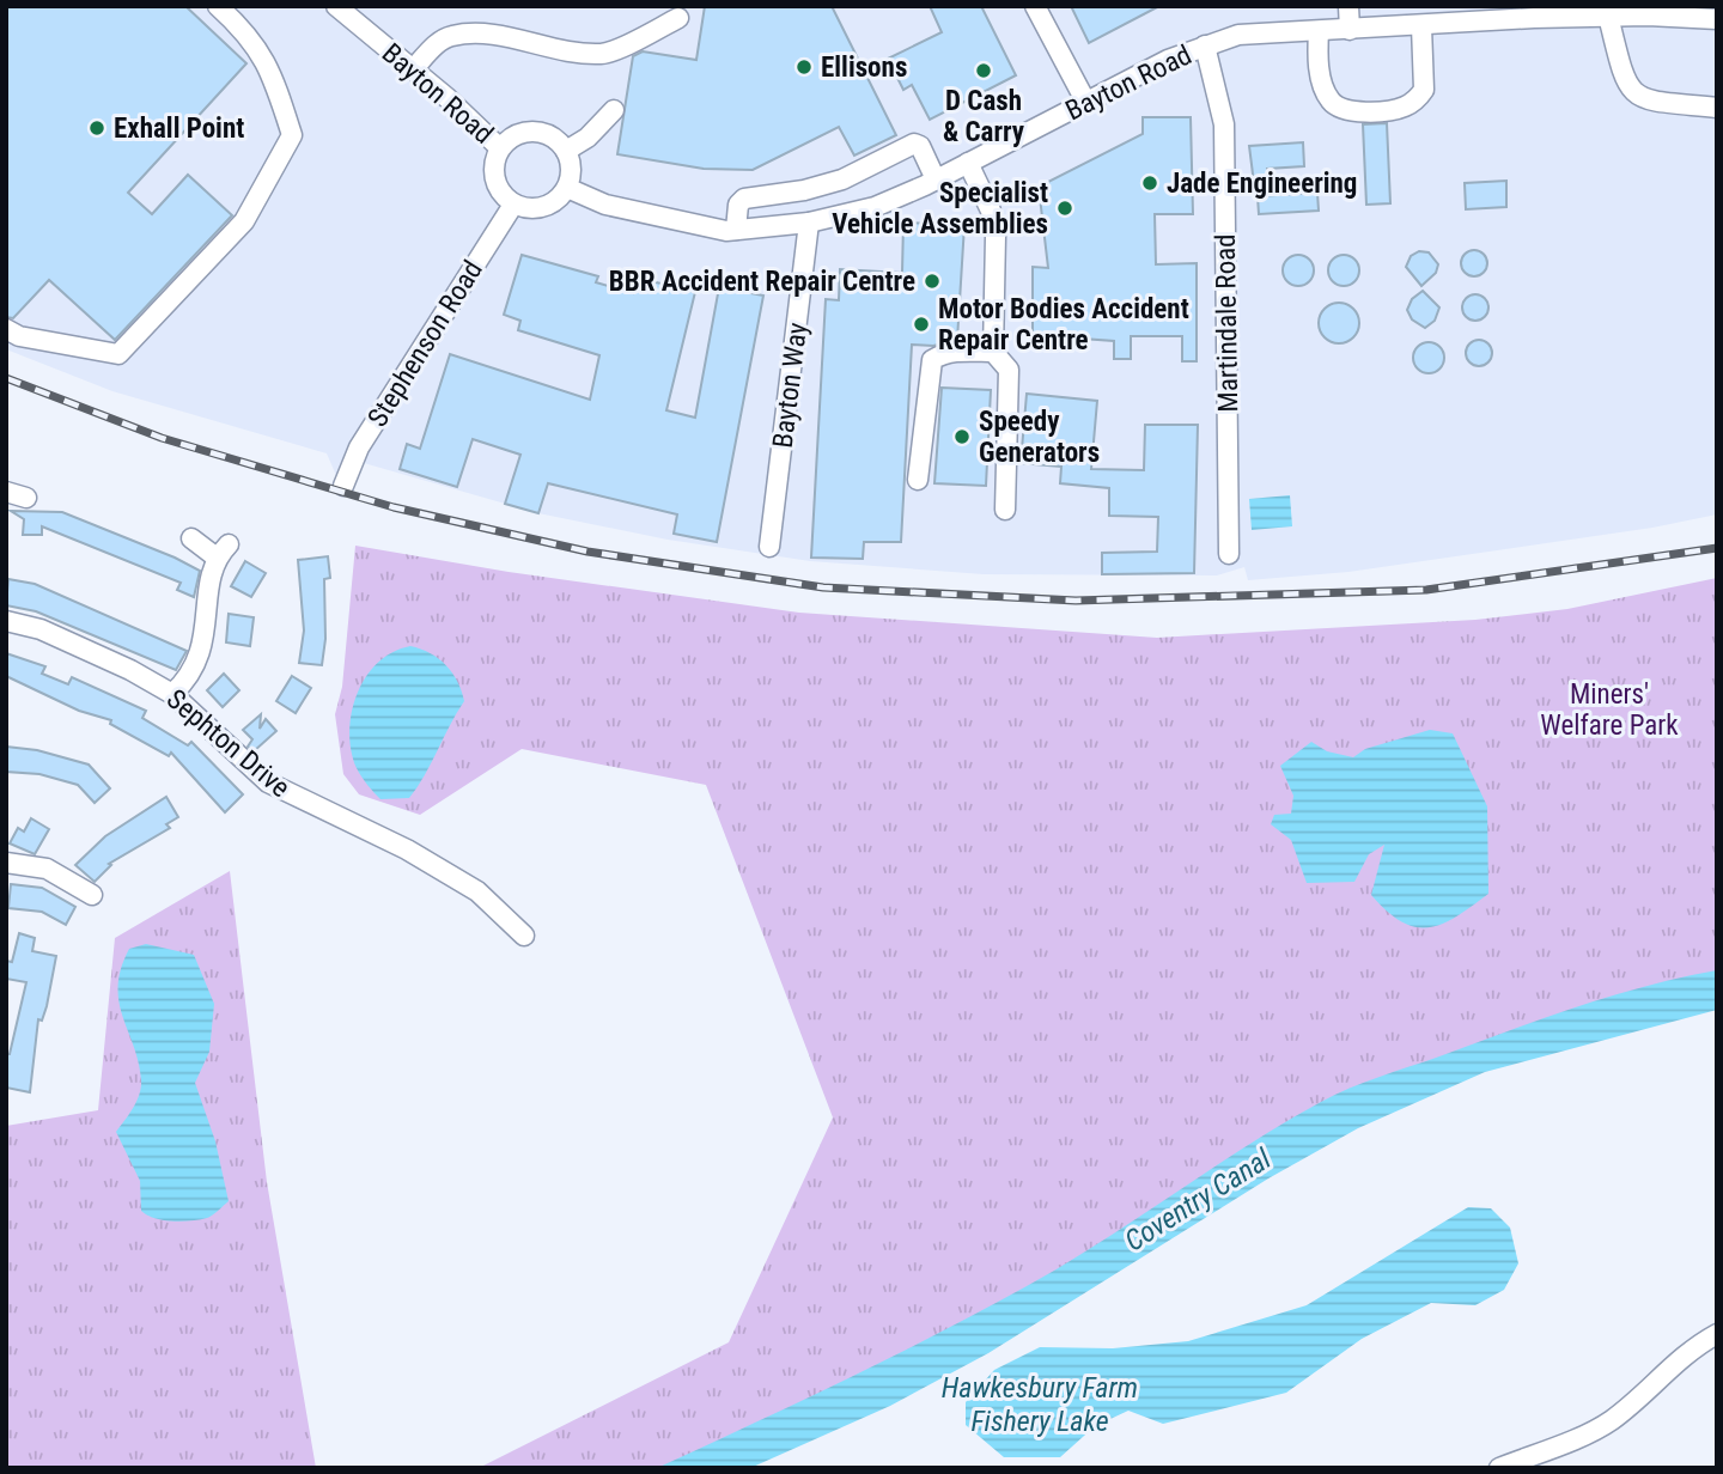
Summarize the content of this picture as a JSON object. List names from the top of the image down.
{
  "streets": {
    "street": [
      "Bayton Road",
      "Martindale Road",
      "Stephenson Road",
      "Bayton Way",
      "Sephton Drive"
    ]
  },
  "crossings": [
    ["Bayton Road", "Martindale Road"],
    ["Bayton Road", "Stephenson Road"],
    ["Bayton Road", "Bayton Way"]
  ],
  "water": ["Coventry Canal", "Hawkesbury Farm Fishery Lake"],
  "parks": ["Miners' Welfare Park"],
  "places": [
    "Ellisons",
    "D Cash & Carry",
    "Exhall Point",
    "Jade Engineering",
    "Specialist Vehicle Assemblies",
    "BBR Accident Repair Centre",
    "Motor Bodies Accident Repair Centre",
    "Speedy Generators"
  ]
}
